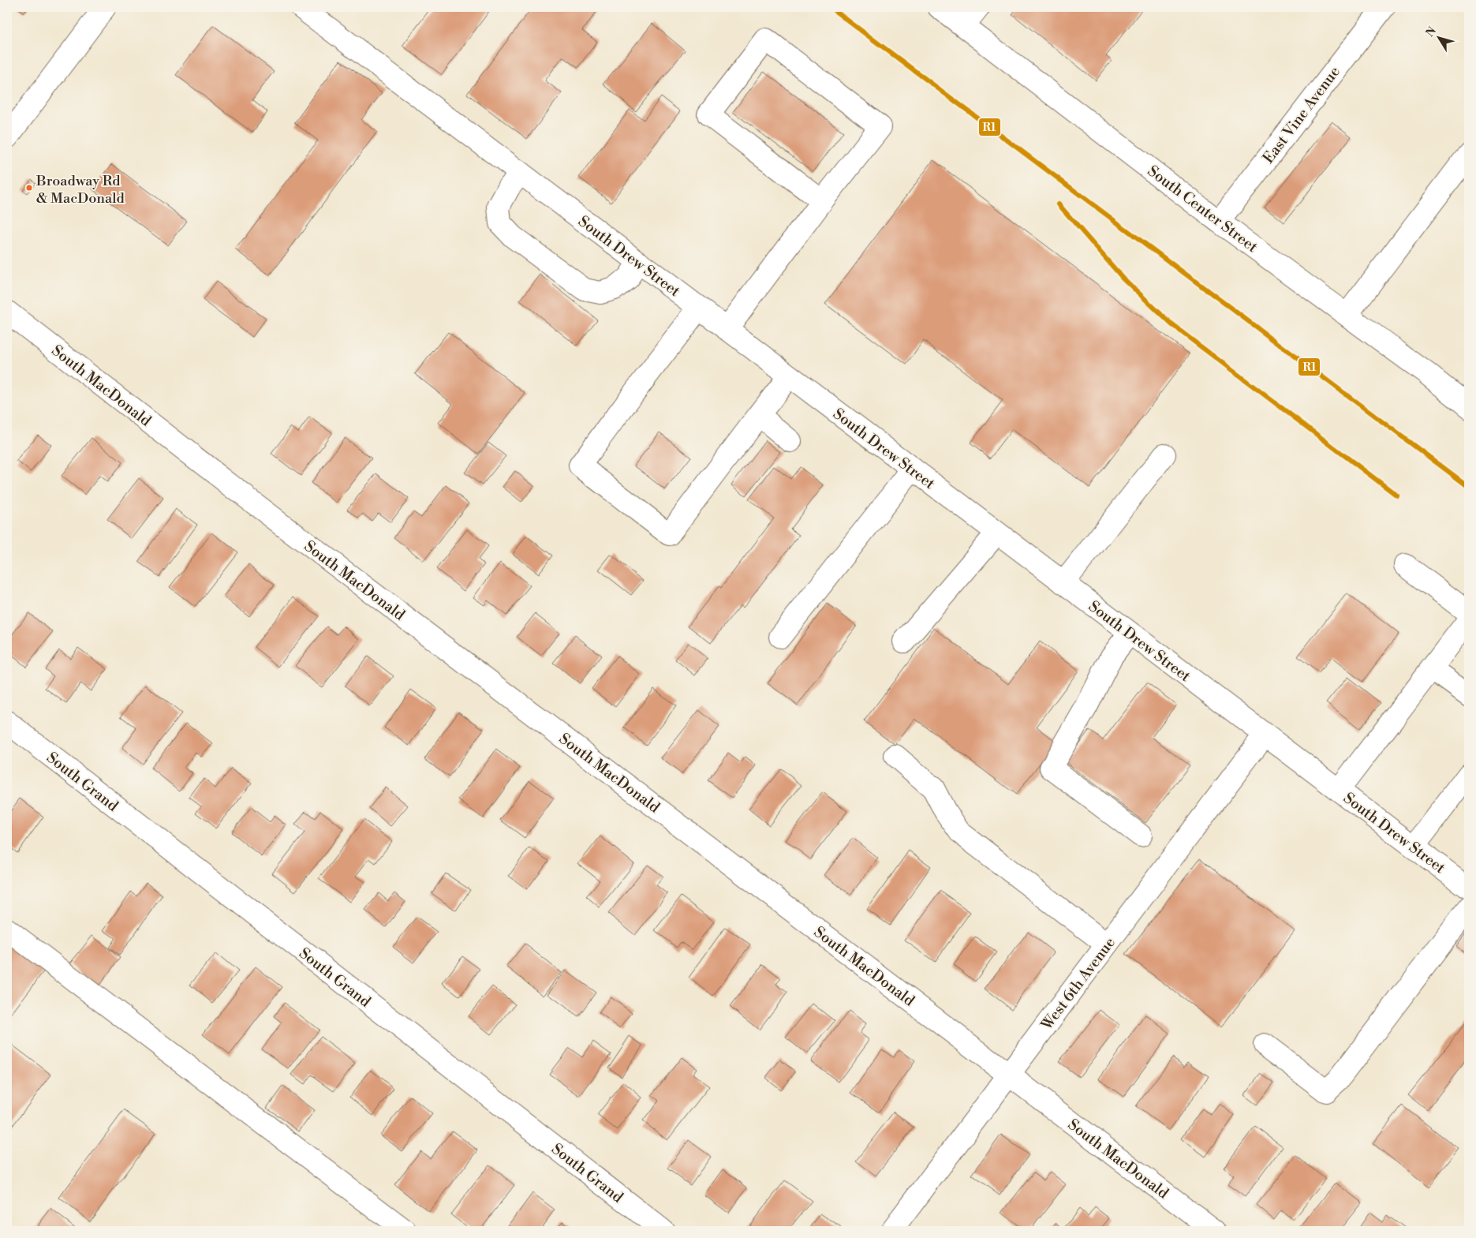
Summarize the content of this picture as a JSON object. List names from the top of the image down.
{
  "streets": {
    "street": [
      "East Vine Avenue",
      "South Center Street",
      "South Drew Street",
      "South MacDonald",
      "South Grand",
      "West 6th Avenue"
    ]
  },
  "crossings": [
    ["East Vine Avenue", "South Center Street"],
    ["South Drew Street", "West 6th Avenue"],
    ["South MacDonald", "West 6th Avenue"]
  ],
  "places": ["Broadway Rd & MacDonald"],
  "lines": ["transit line R1"],
  "north": "top left"
}
